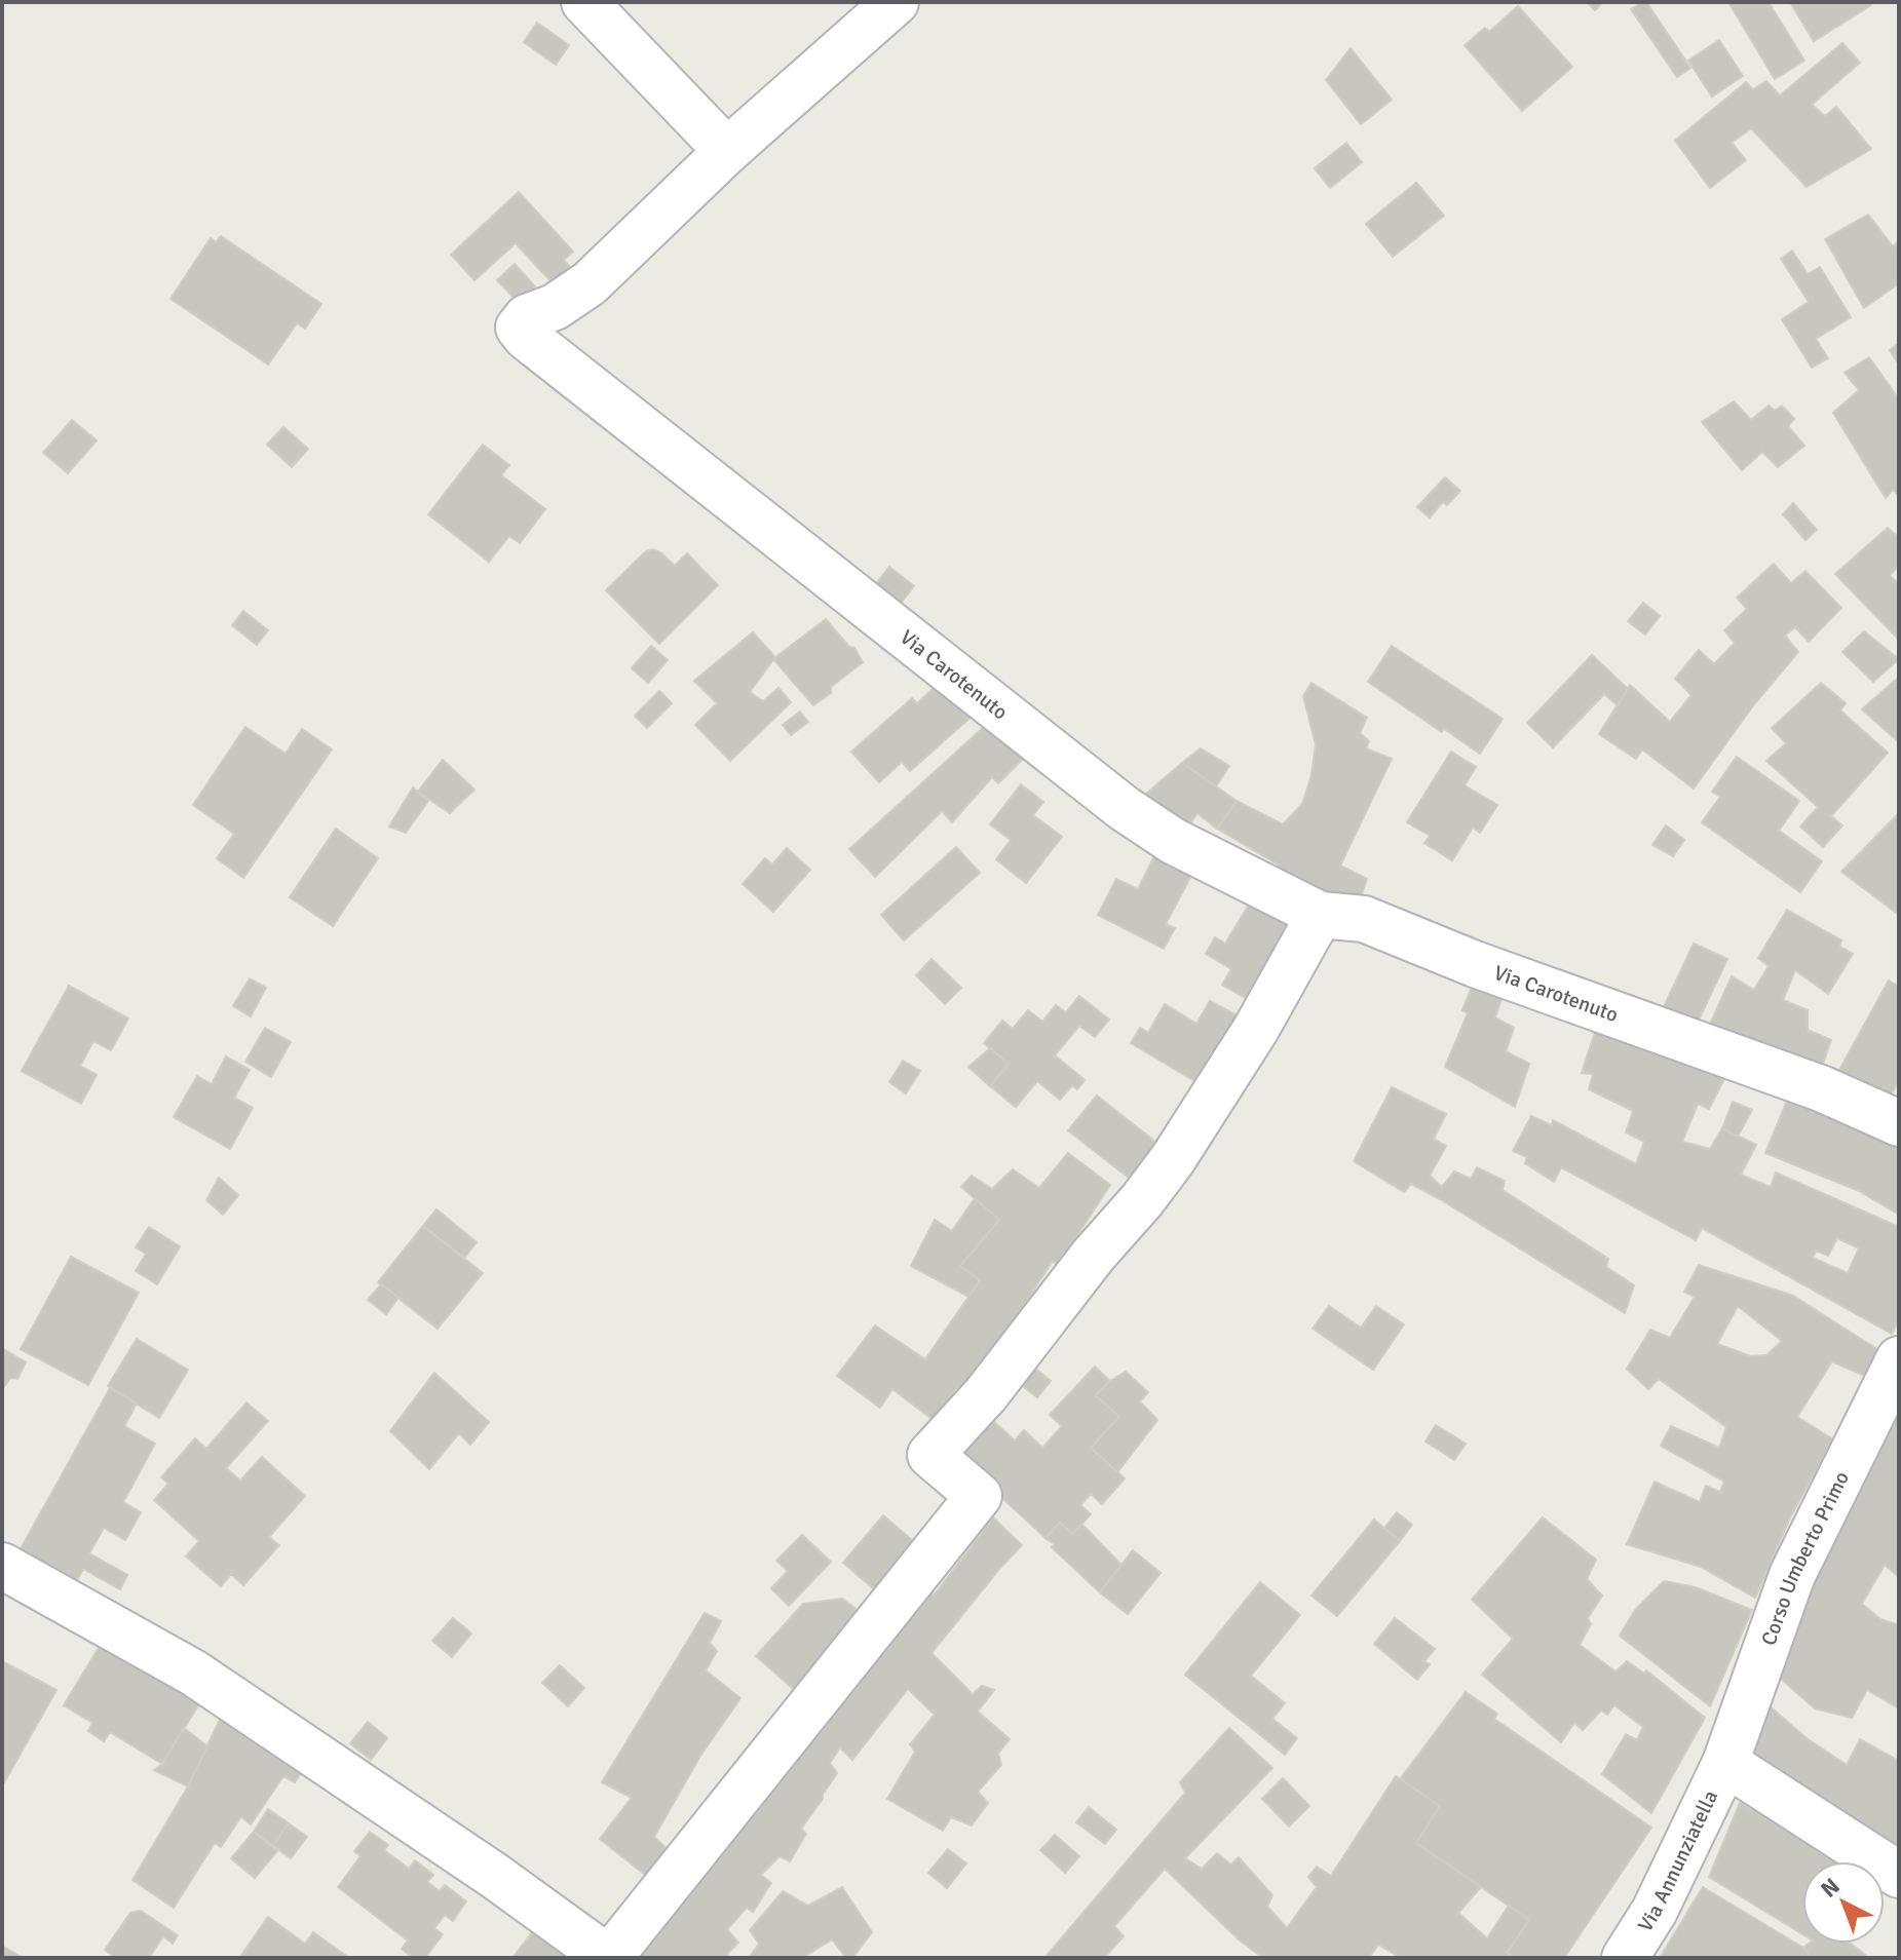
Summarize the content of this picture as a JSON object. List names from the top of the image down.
{
  "streets": {
    "street": ["Via Carotenuto", "Corso Umberto Primo", "Via Annunziatella"]
  },
  "crossings": [
    ["Corso Umberto Primo", "Via Annunziatella"]
  ],
  "north": "top left"
}
